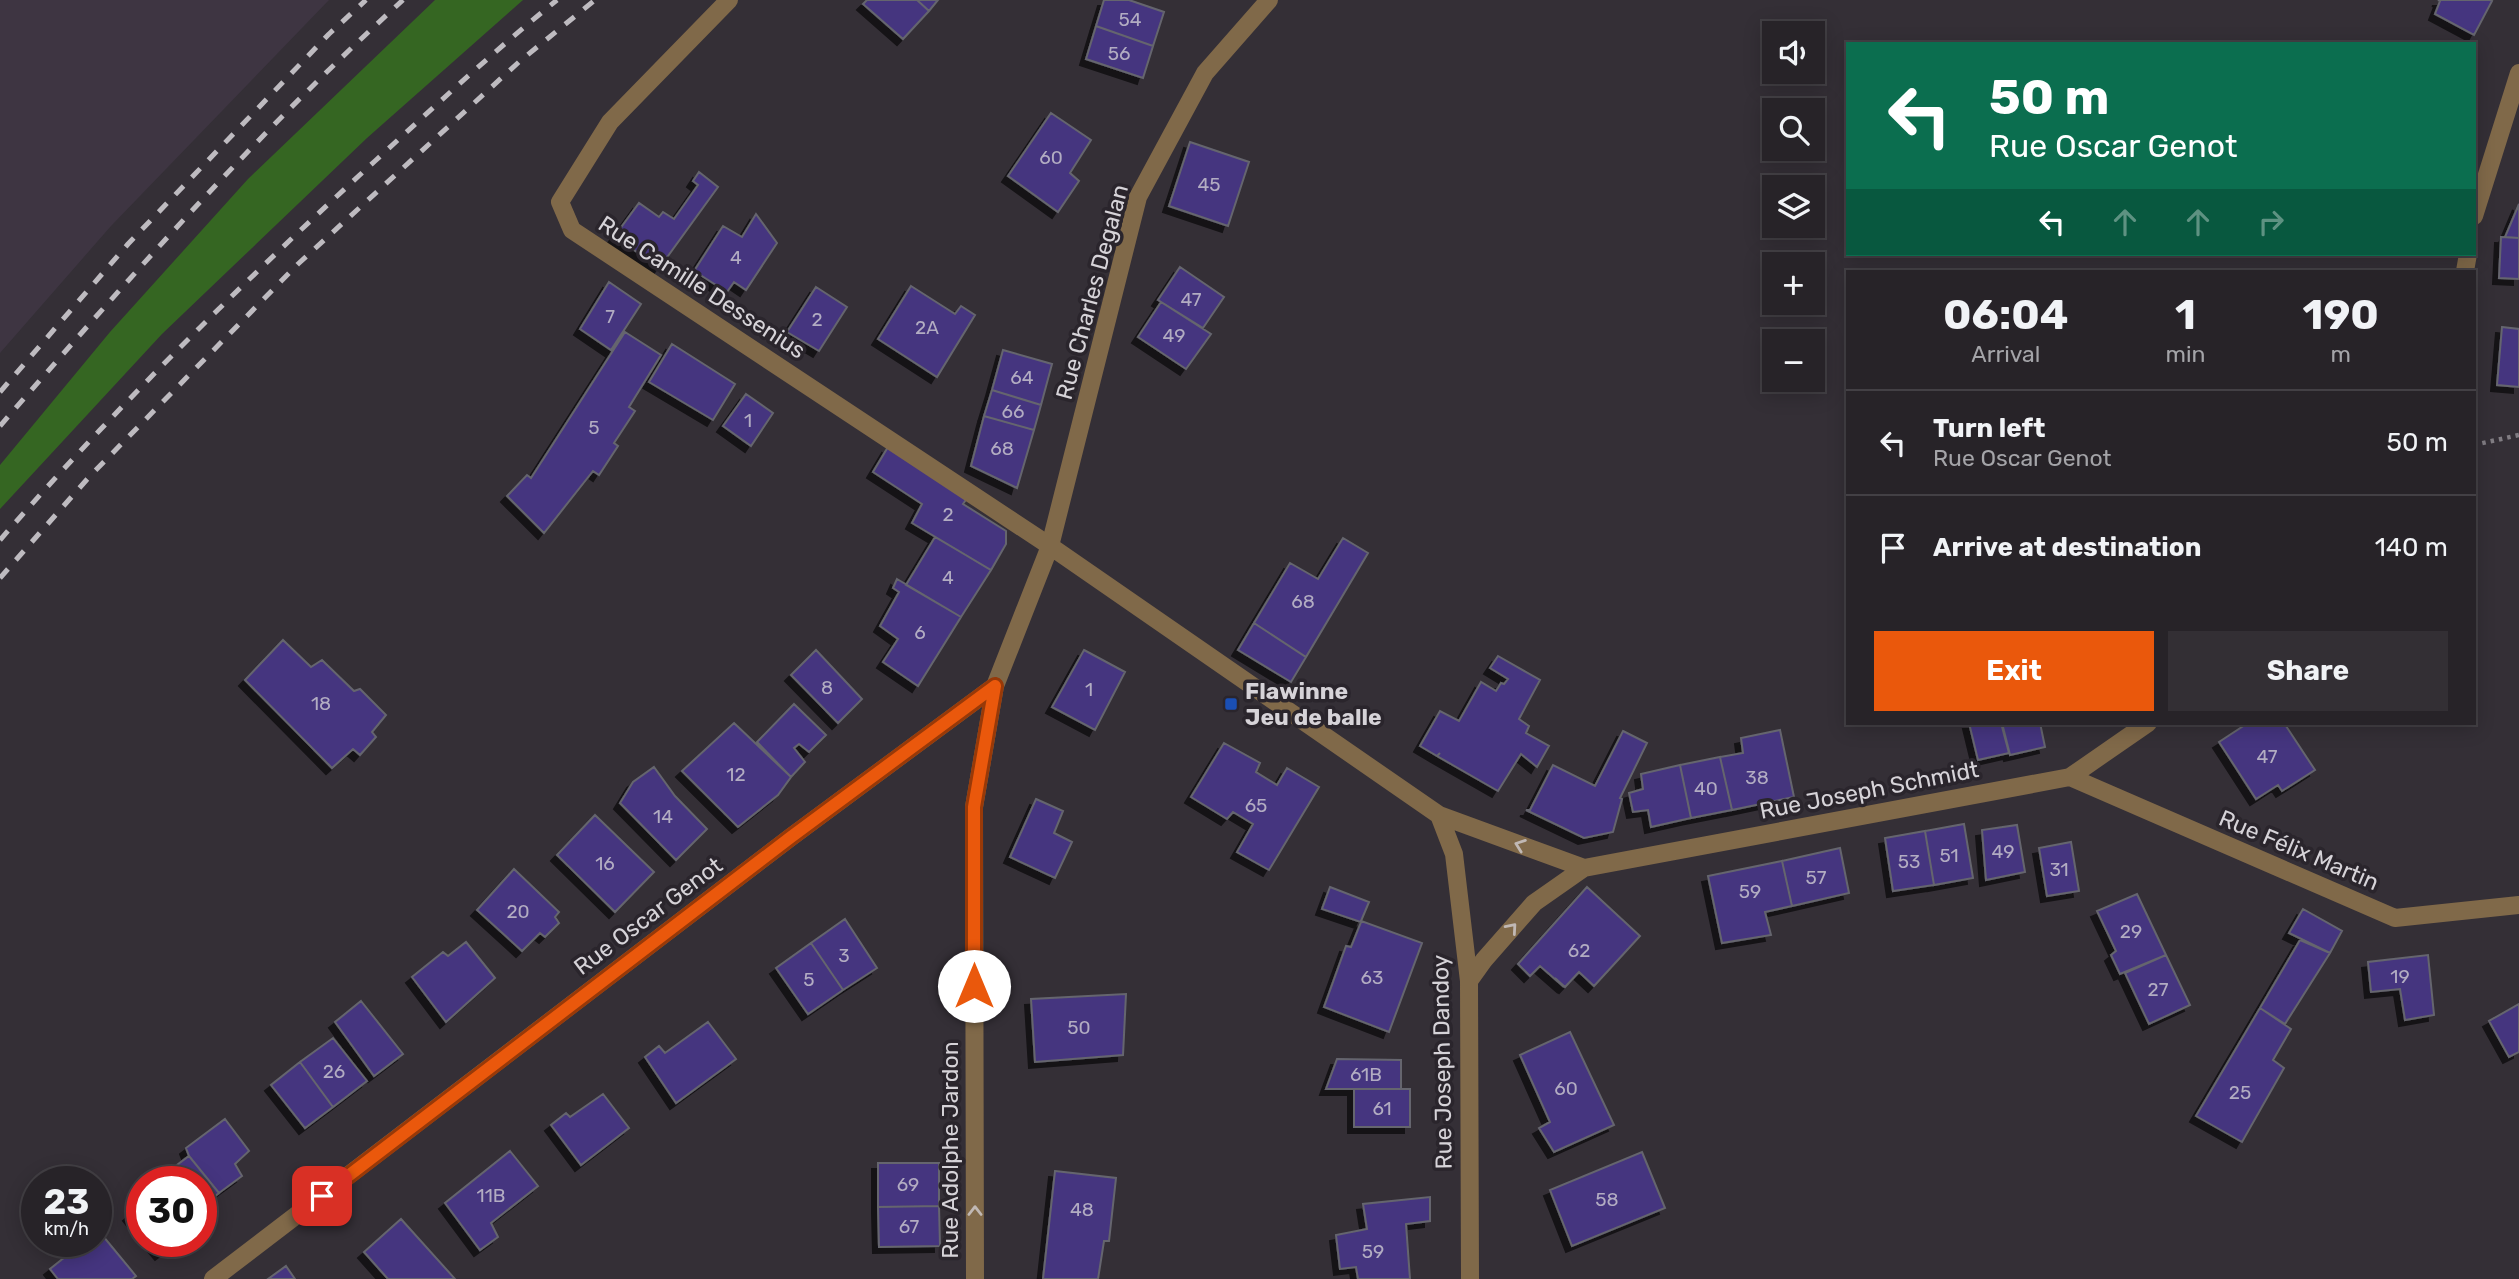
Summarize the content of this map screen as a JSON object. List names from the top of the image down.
{
  "streets": {
    "street": [
      "Rue Camille Dessenius",
      "Rue Charles Degalan",
      "Rue Joseph Schmidt",
      "Rue Félix Martin",
      "Rue Oscar Genot",
      "Rue Joseph Dandoy",
      "Rue Adolphe Jardon"
    ]
  },
  "crossings": [
    ["Rue Camille Dessenius", "Rue Charles Degalan"],
    ["Rue Joseph Schmidt", "Rue Félix Martin"],
    ["Rue Oscar Genot", "Rue Adolphe Jardon"]
  ],
  "one_way": ["Rue Adolphe Jardon"],
  "places": {
    "transit": ["Flawinne Jeu de balle"]
  },
  "house_numbers": [
    "54",
    "56",
    "60",
    "45",
    "4",
    "47",
    "7",
    "2",
    "2A",
    "49",
    "64",
    "66",
    "1",
    "5",
    "68",
    "2",
    "4",
    "68",
    "6",
    "8",
    "1",
    "18",
    "47",
    "12",
    "38",
    "40",
    "65",
    "14",
    "49",
    "51",
    "53",
    "16",
    "31",
    "57",
    "59",
    "20",
    "29",
    "62",
    "3",
    "19",
    "63",
    "5",
    "27",
    "50",
    "26",
    "61B",
    "60",
    "25",
    "61",
    "69",
    "11B",
    "58",
    "48",
    "67",
    "59"
  ],
  "page": {
    "map_buttons": ["+", "−"],
    "turn": ["50 m", "Rue Oscar Genot"],
    "eta": [
      "06:04",
      "Arrival",
      "1",
      "min",
      "190",
      "m"
    ],
    "list": [
      {
        "name": "Turn left",
        "note": "Rue Oscar Genot",
        "value": "50 m"
      },
      {
        "name": "Arrive at destination",
        "value": "140 m"
      }
    ],
    "buttons": ["Exit", "Share"],
    "speed": "23 km/h",
    "limit": "30"
  }
}
